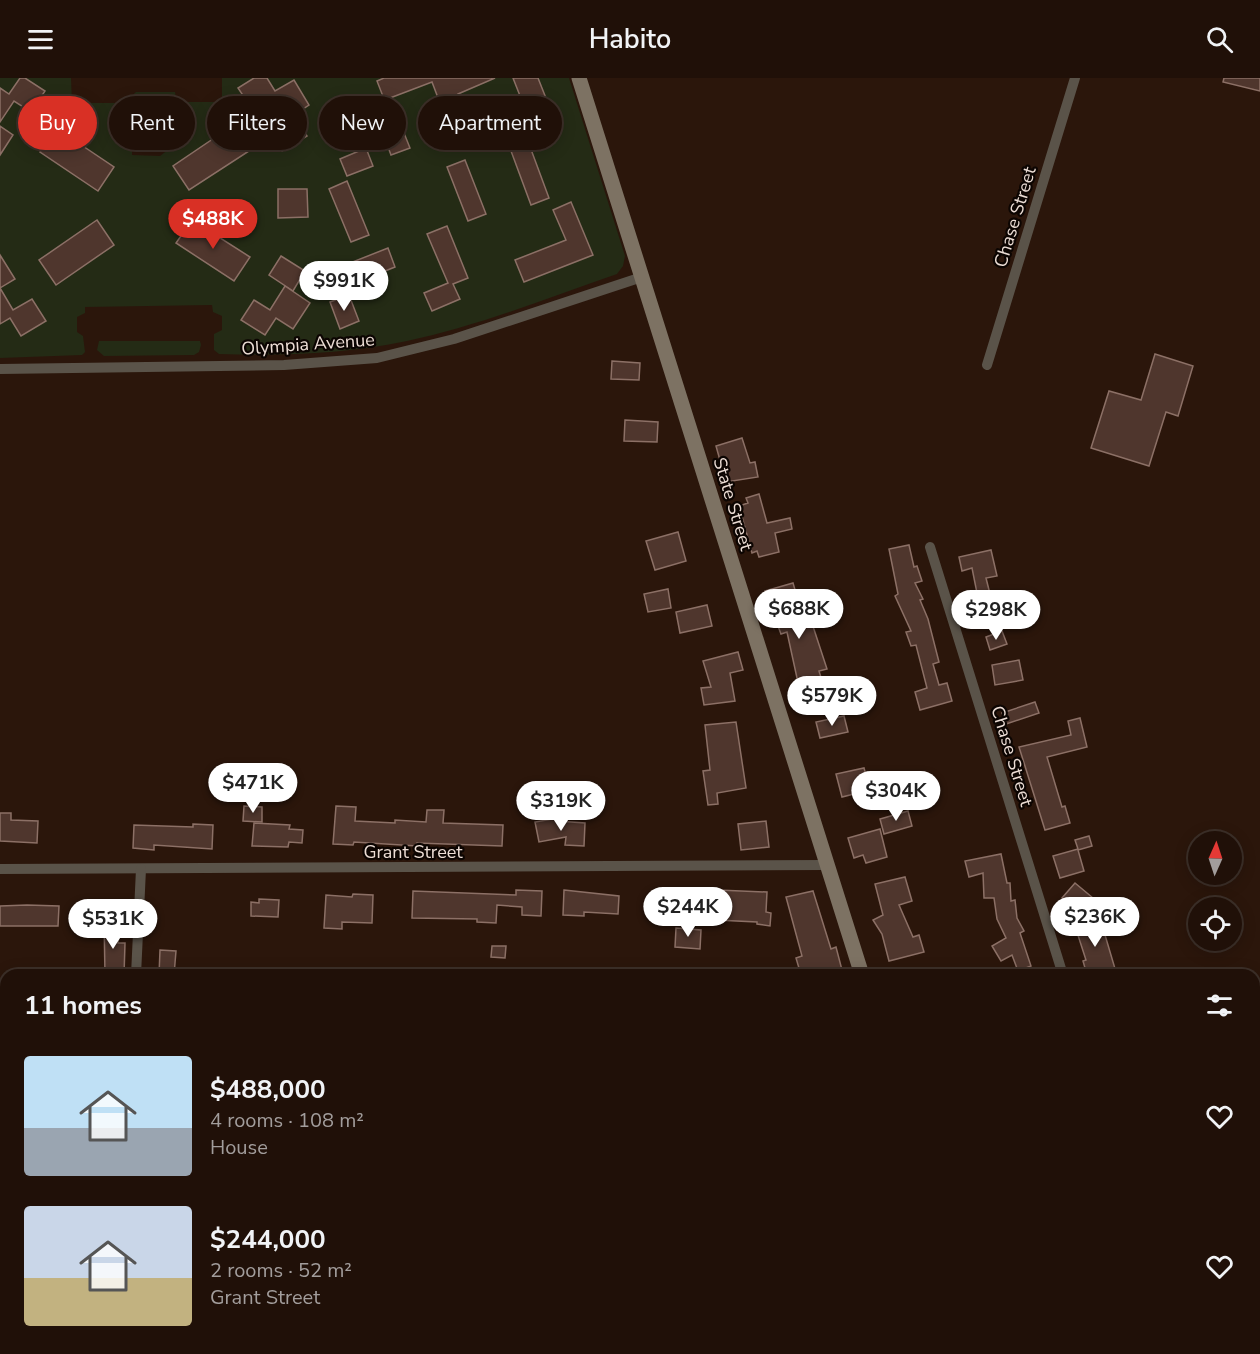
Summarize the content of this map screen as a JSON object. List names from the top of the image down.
{
  "streets": {
    "main road": ["State Street"],
    "street": ["Chase Street", "Olympia Avenue", "Grant Street"]
  },
  "crossings": [
    ["Olympia Avenue", "State Street"],
    ["State Street", "Grant Street"]
  ],
  "north": "top",
  "page": {
    "header": "Habito",
    "chip": [
      "Buy",
      "Rent",
      "Filters",
      "New",
      "Apartment"
    ],
    "price": [
      "$488K",
      "$991K",
      "$688K",
      "$298K",
      "$579K",
      "$471K",
      "$304K",
      "$319K",
      "$244K",
      "$236K",
      "$531K"
    ],
    "heading": "11 homes",
    "list": [
      {
        "name": "$488,000",
        "note": "4 rooms · 108 m² · House"
      },
      {
        "name": "$244,000",
        "note": "2 rooms · 52 m² · Grant Street"
      }
    ]
  }
}
